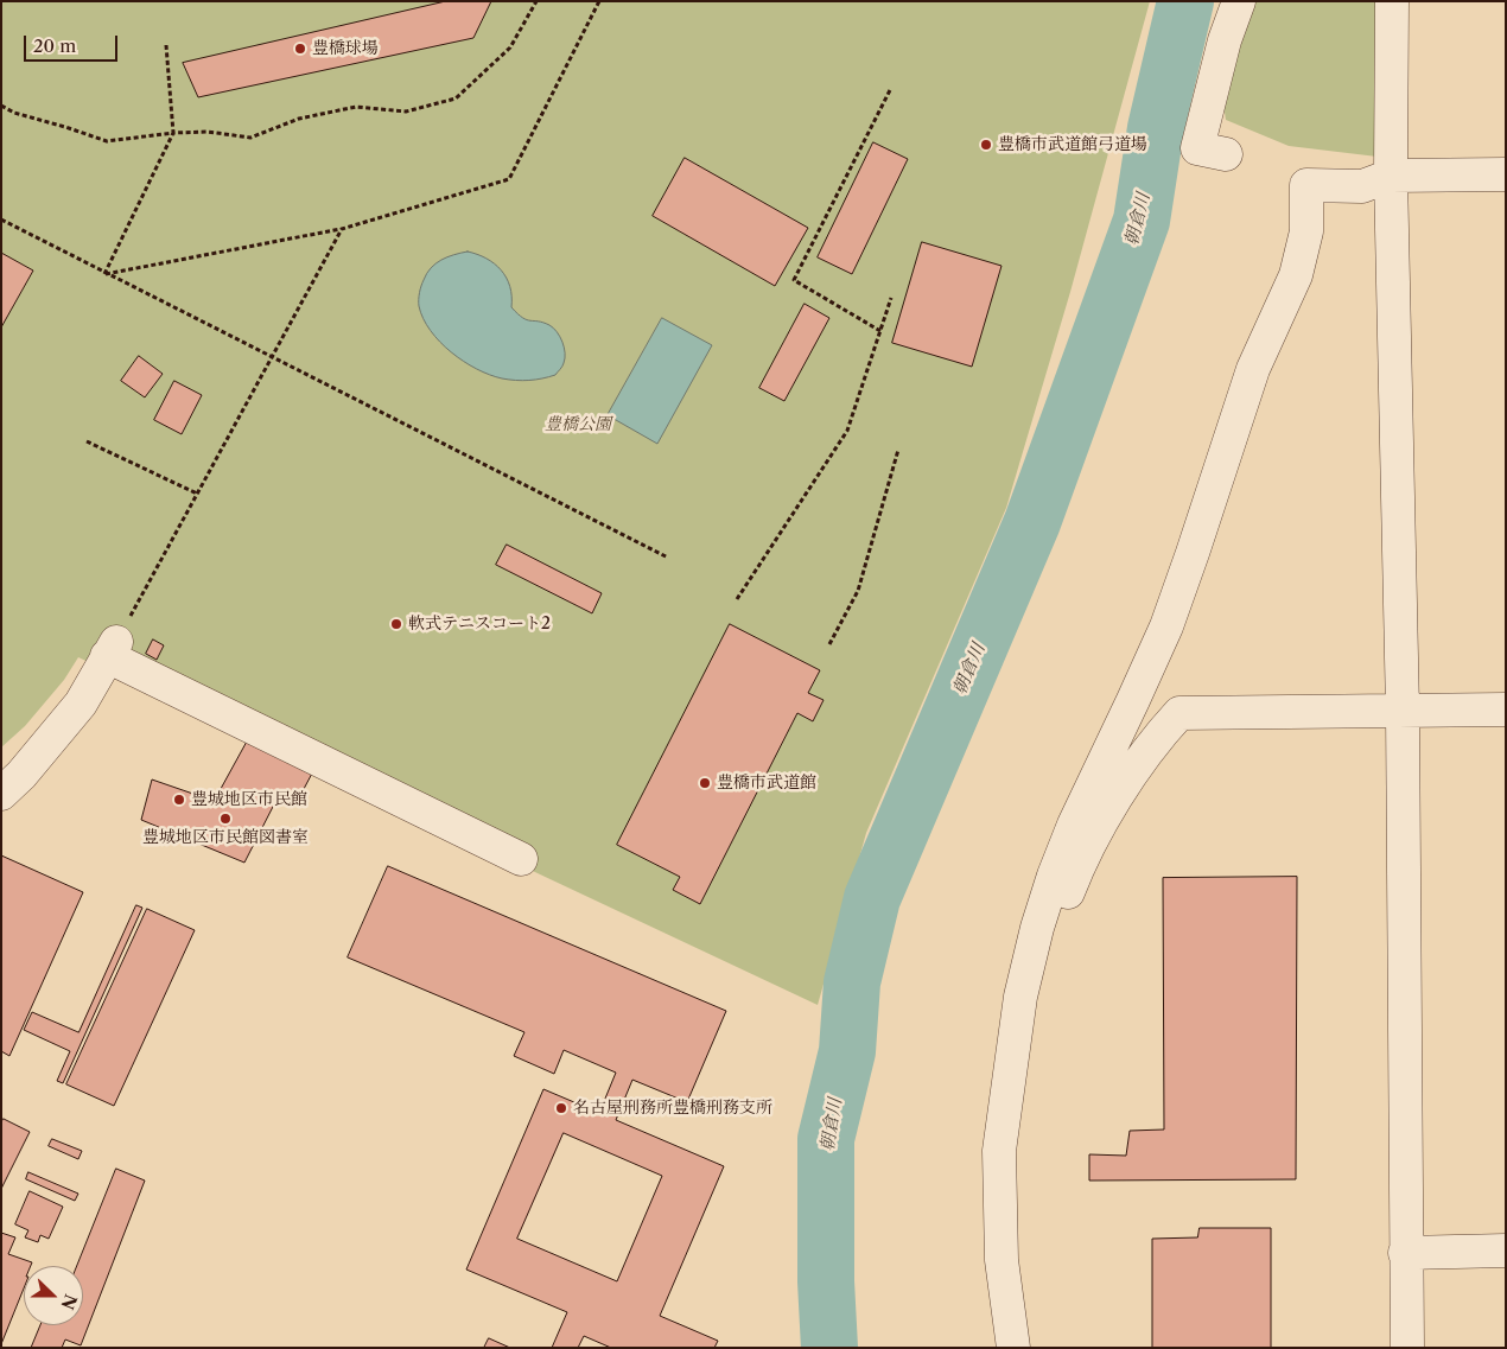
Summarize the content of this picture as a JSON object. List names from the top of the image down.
{
  "water": ["朝倉川"],
  "parks": ["豊橋公園"],
  "places": [
    "豊橋球場",
    "豊橋市武道館弓道場",
    "軟式テニスコート2",
    "豊橋市武道館",
    "豊城地区市民館",
    "豊城地区市民館図書室",
    "名古屋刑務所豊橋刑務支所"
  ],
  "scale_bar": "20 m",
  "north": "right"
}
